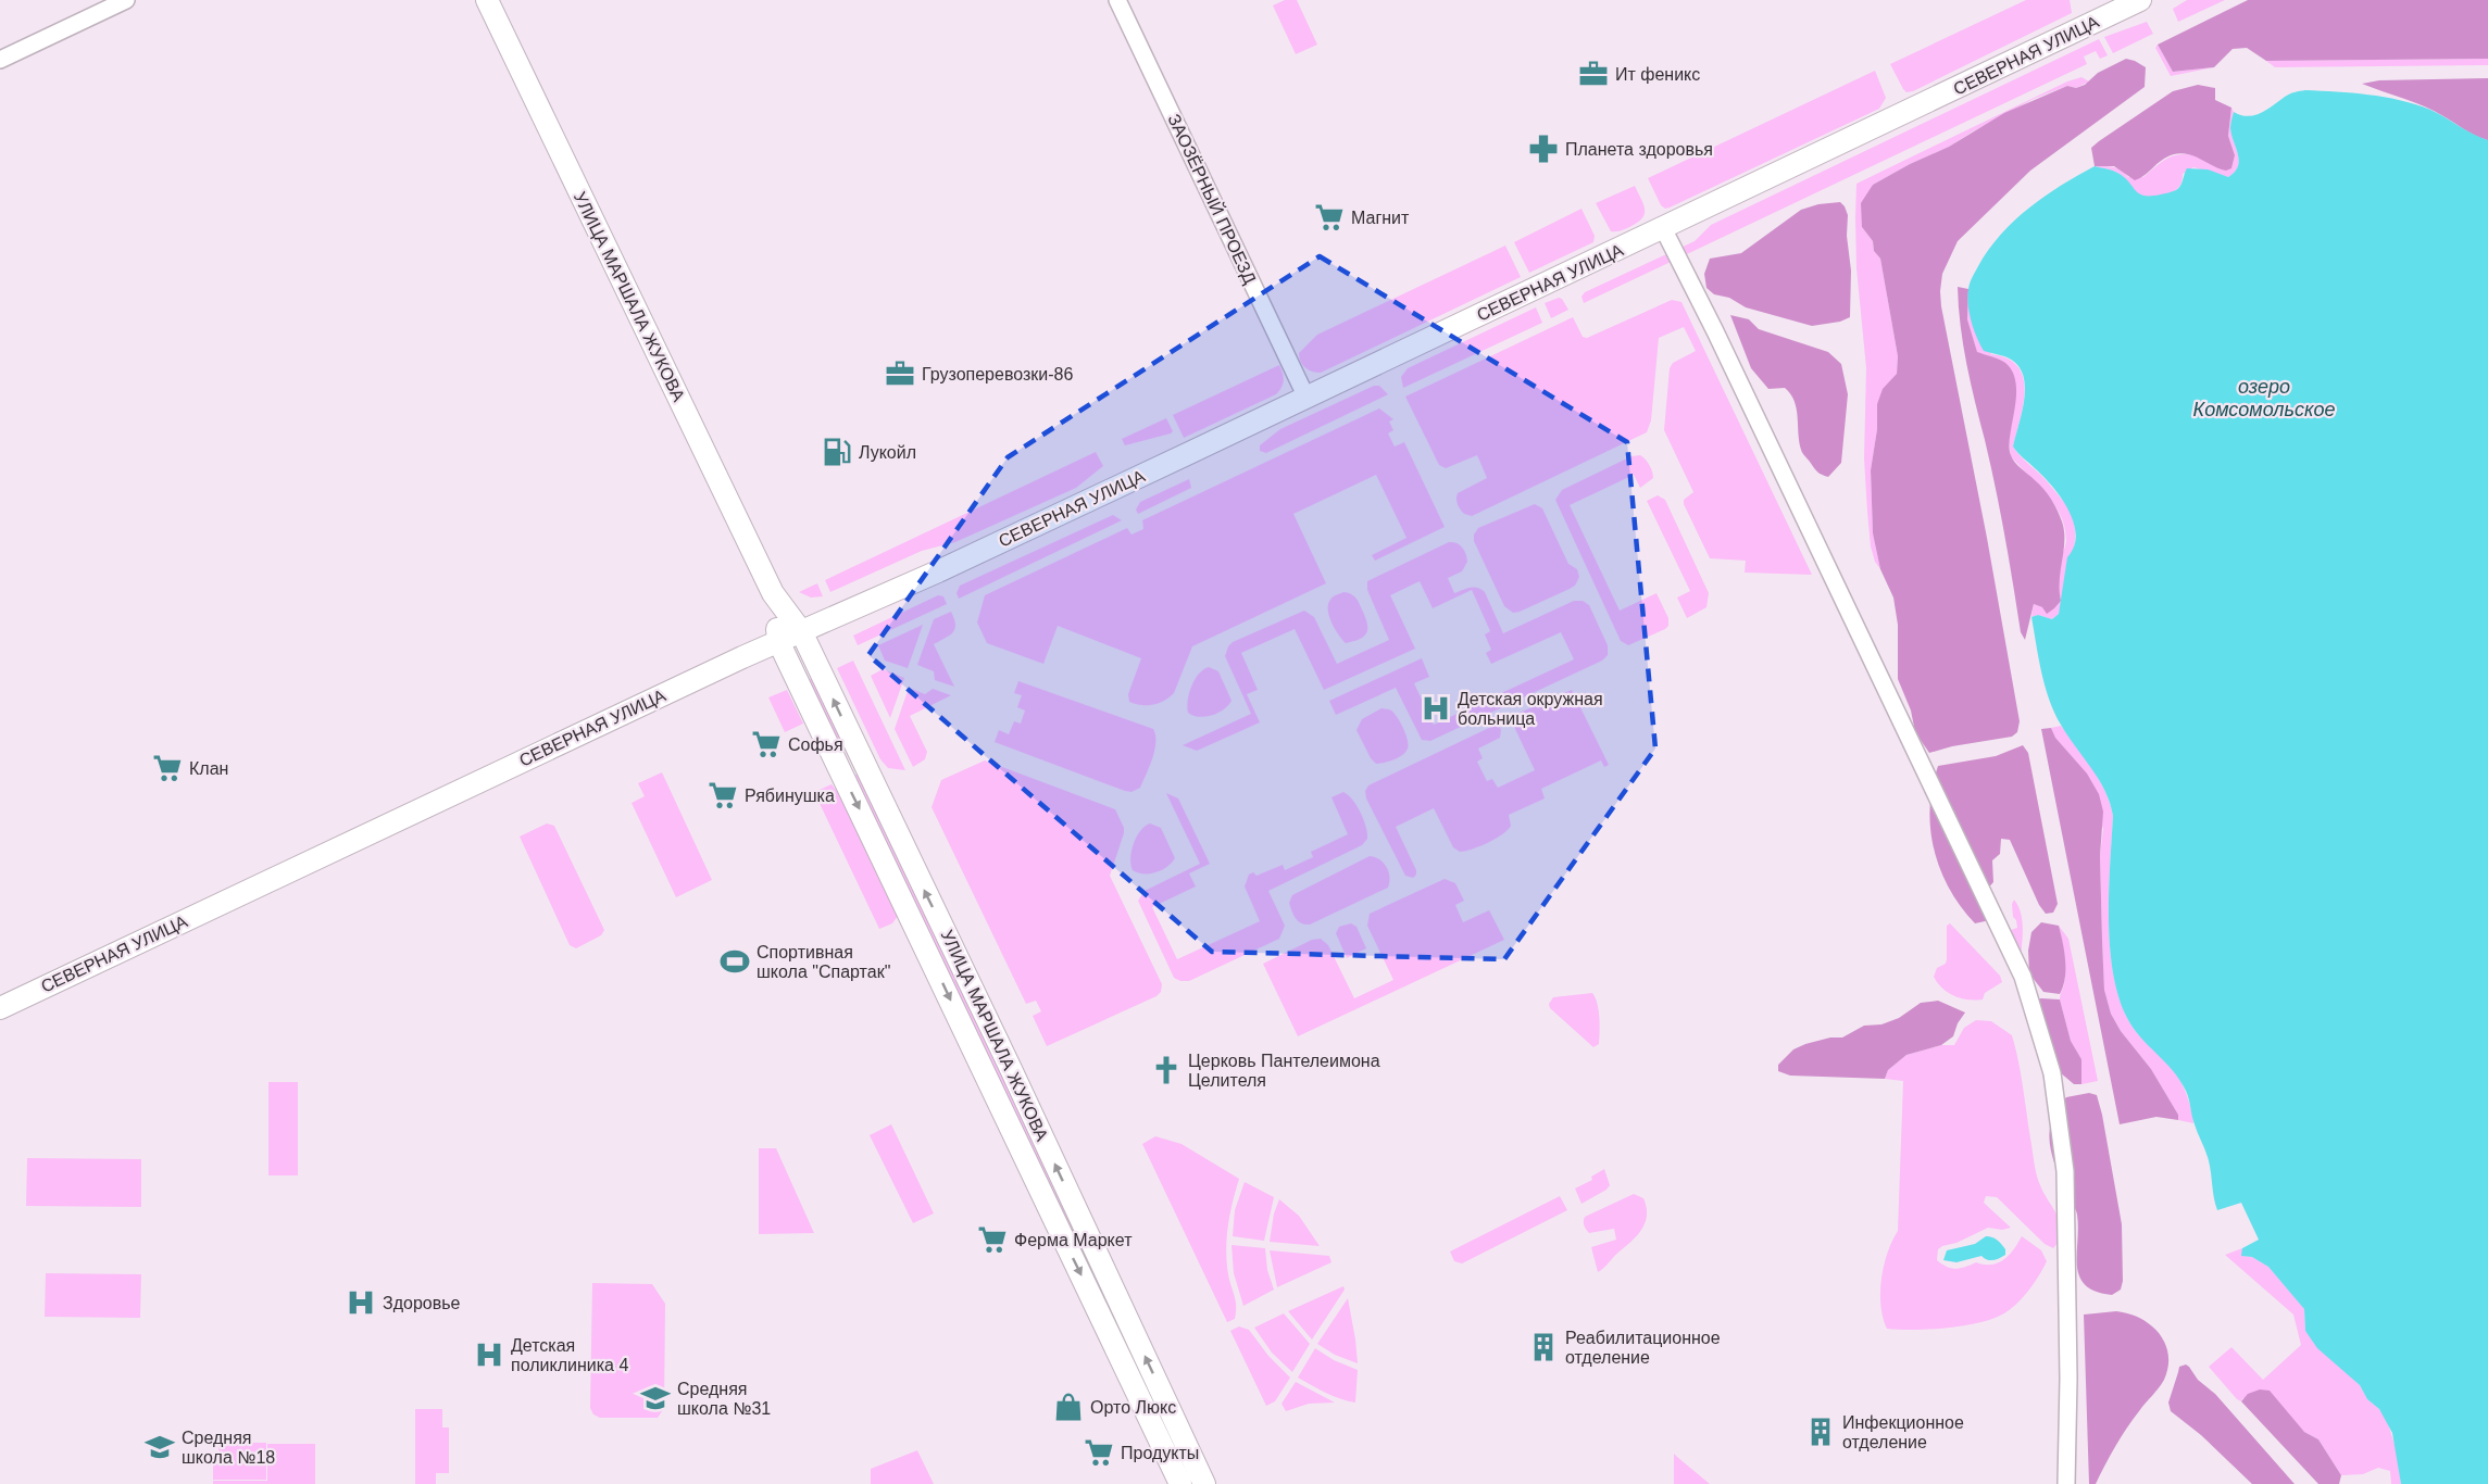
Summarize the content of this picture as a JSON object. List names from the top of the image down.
{
  "streets": {
    "main road": ["СЕВЕРНАЯ УЛИЦА", "УЛИЦА МАРШАЛА ЖУКОВА"],
    "street": ["ЗАОЗЁРНЫЙ ПРОЕЗД"]
  },
  "crossings": [
    ["СЕВЕРНАЯ УЛИЦА", "ЗАОЗЁРНЫЙ ПРОЕЗД"],
    ["СЕВЕРНАЯ УЛИЦА", "УЛИЦА МАРШАЛА ЖУКОВА"]
  ],
  "water": ["озеро Комсомольское"],
  "places": {
    "office": ["Ит феникс", "Грузоперевозки-86"],
    "pharmacy": ["Планета здоровья"],
    "supermarket": [
      "Магнит",
      "Софья",
      "Клан",
      "Рябинушка",
      "Ферма Маркет",
      "Продукты"
    ],
    "fuel station": ["Лукойл"],
    "hospital": ["Детская окружная больница", "Здоровье", "Детская поликлиника 4"],
    "sports": ["Спортивная школа \"Спартак\""],
    "church": ["Церковь Пантелеимона Целителя"],
    "building": ["Реабилитационное отделение", "Инфекционное отделение"],
    "school or university": ["Средняя школа №31", "Средняя школа №18"],
    "shop": ["Орто Люкс"]
  }
}
